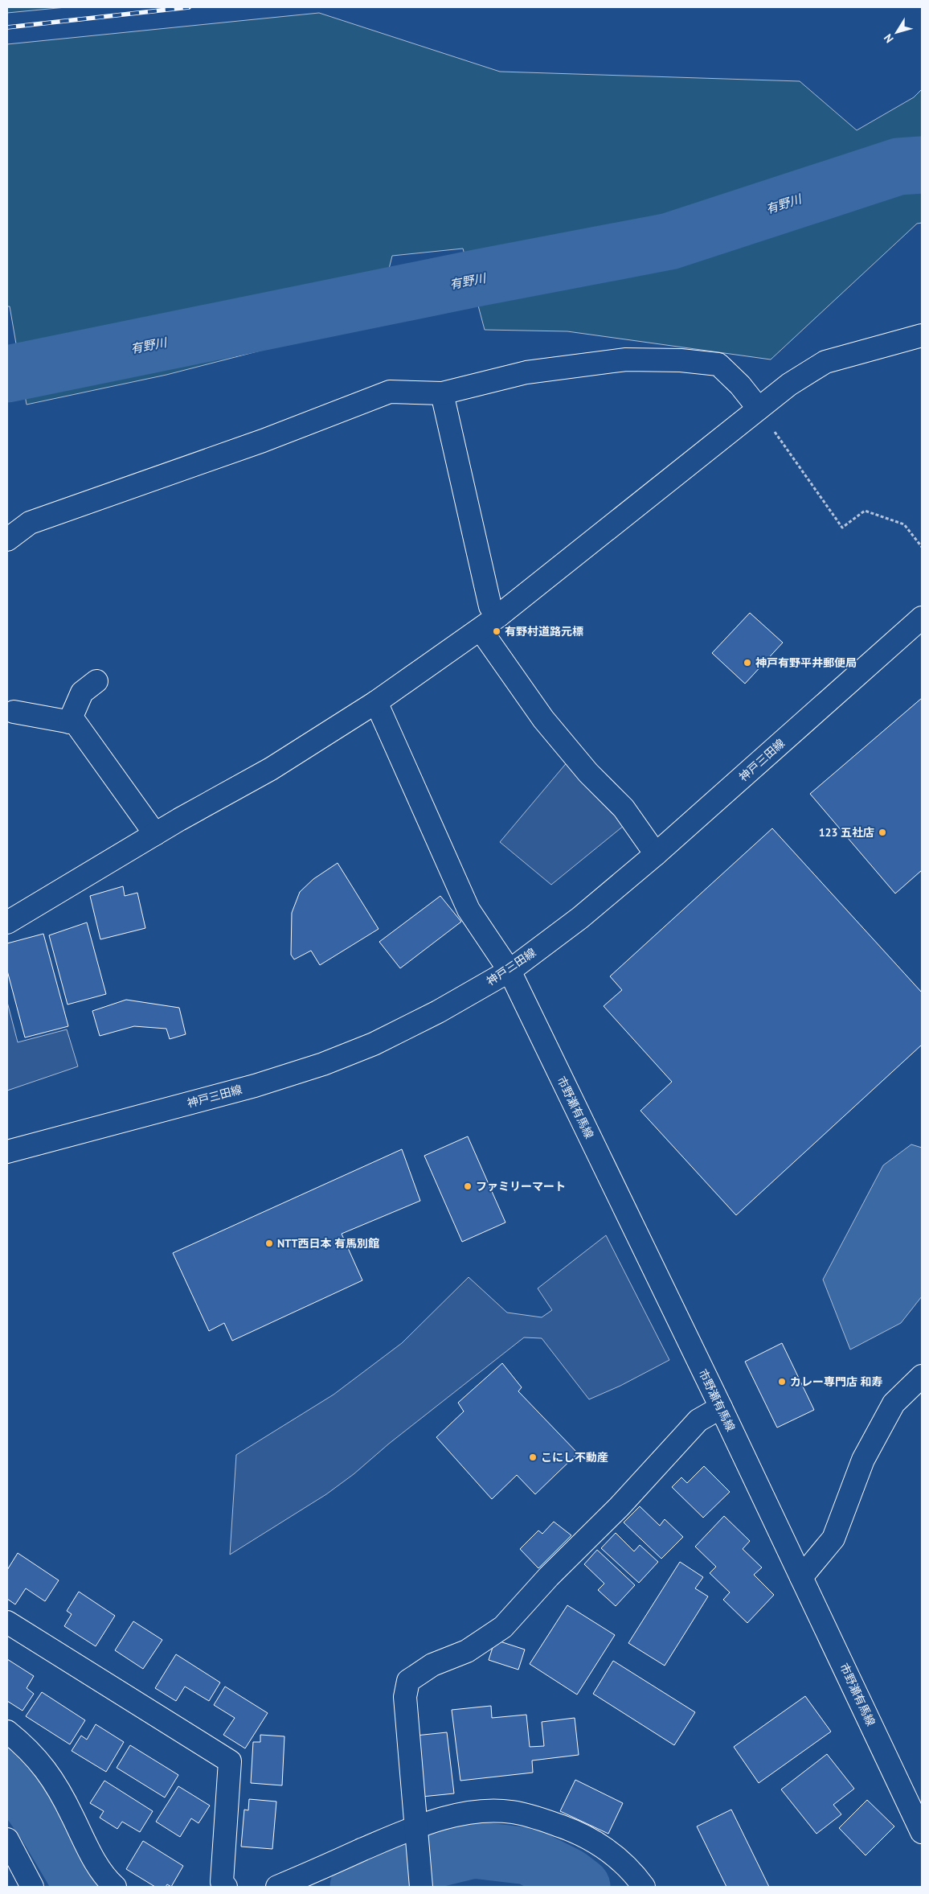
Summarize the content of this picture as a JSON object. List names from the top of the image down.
{
  "streets": {
    "street": ["神戸三田線", "市野瀬有馬線"]
  },
  "crossings": [
    ["神戸三田線", "市野瀬有馬線"]
  ],
  "water": ["有野川"],
  "places": [
    "有野村道路元標",
    "神戸有野平井郵便局",
    "123 五社店",
    "ファミリーマート",
    "NTT西日本 有馬別館",
    "カレー専門店 和寿",
    "こにし不動産"
  ],
  "north": "bottom left"
}
